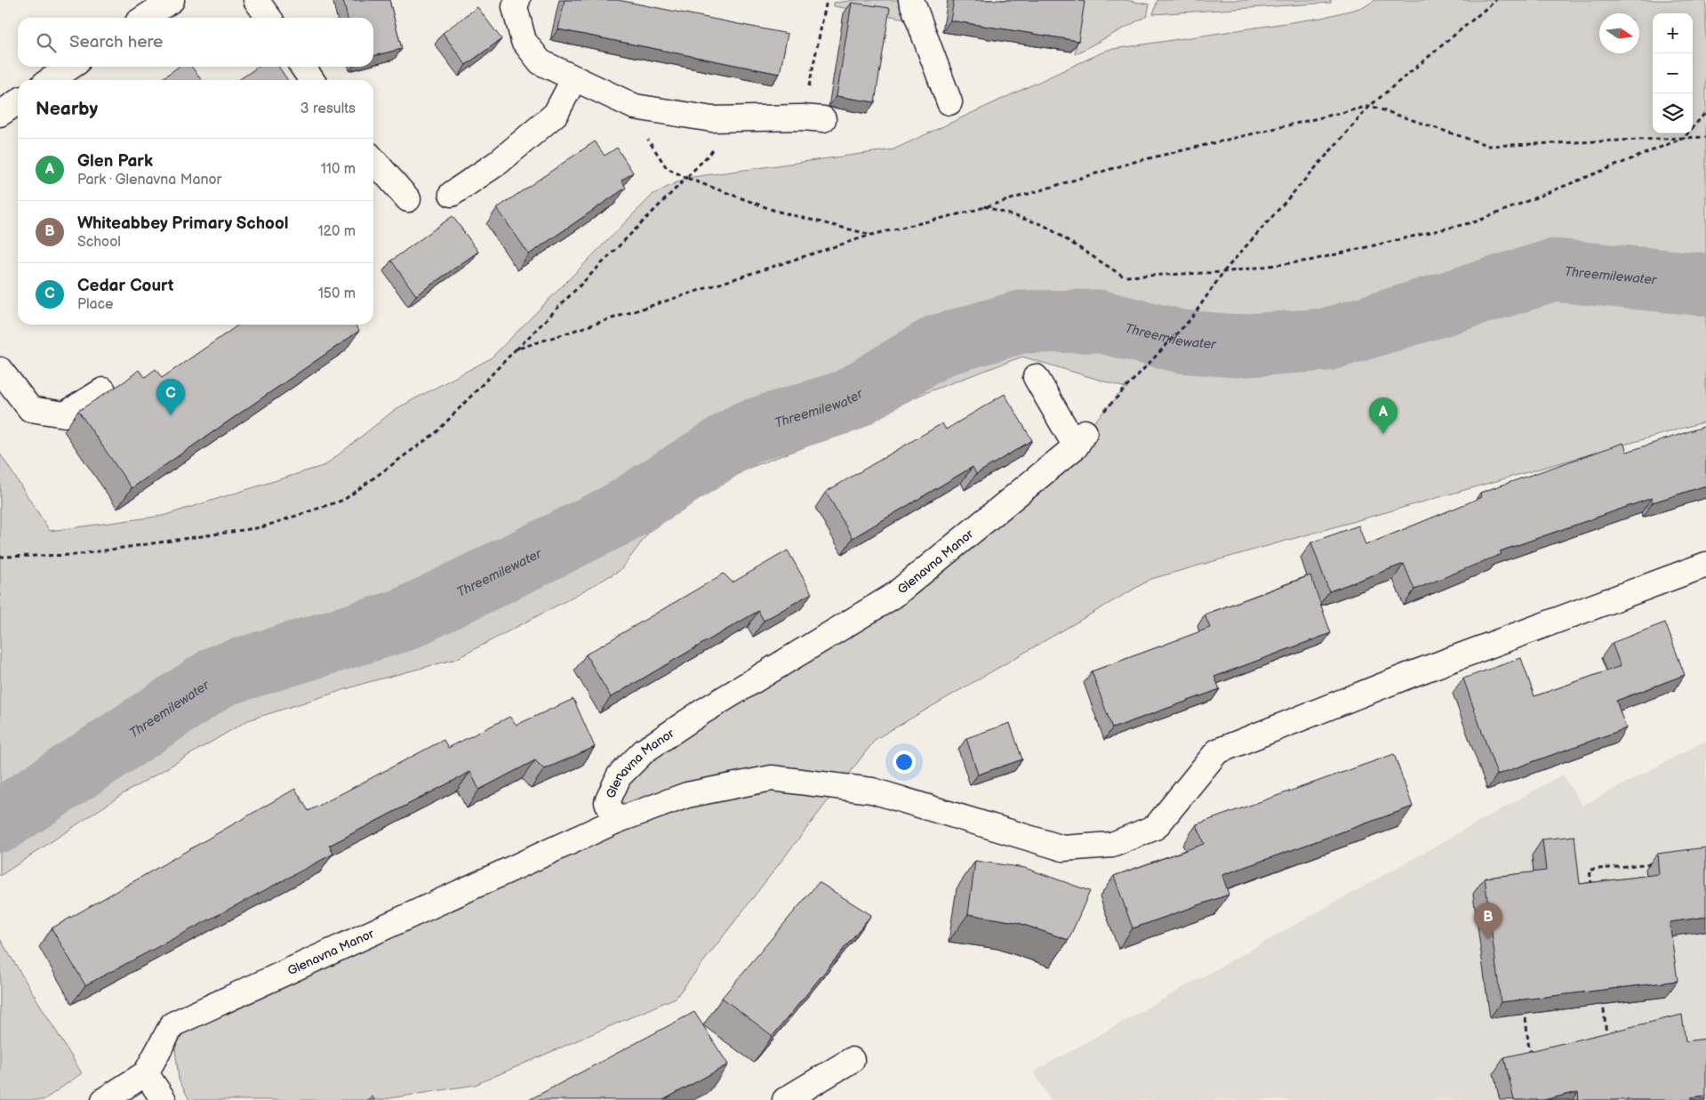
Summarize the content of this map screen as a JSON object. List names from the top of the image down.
{
  "streets": {
    "street": ["Glenavna Manor"]
  },
  "water": ["Threemilewater"],
  "north": "right",
  "page": {
    "map_buttons": ["+", "−"],
    "search": "Search here",
    "heading": ["Nearby", "3 results"],
    "list": [
      {
        "mark": "A",
        "name": "Glen Park",
        "note": "Park · Glenavna Manor",
        "value": "110 m"
      },
      {
        "mark": "B",
        "name": "Whiteabbey Primary School",
        "note": "School",
        "value": "120 m"
      },
      {
        "mark": "C",
        "name": "Cedar Court",
        "note": "Place",
        "value": "150 m"
      }
    ],
    "pins": ["C", "A", "B"]
  }
}
